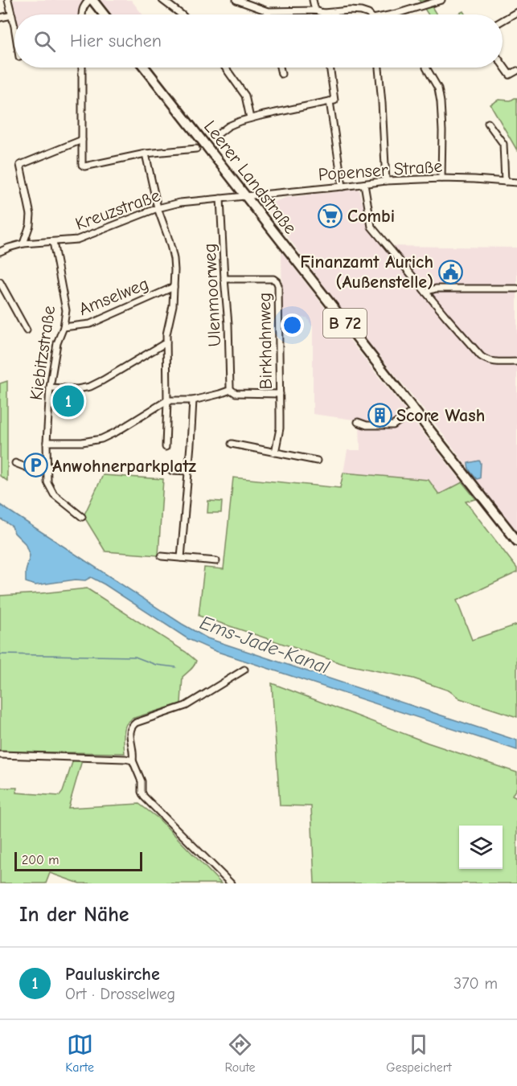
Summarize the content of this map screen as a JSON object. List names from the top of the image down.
{
  "streets": {
    "main road": ["Leerer Landstraße", "B 72"],
    "street": [
      "Popenser Straße",
      "Kreuzstraße",
      "Ulenmoorweg",
      "Amselweg",
      "Birkhahnweg",
      "Kiebitzstraße"
    ]
  },
  "crossings": [
    ["Popenser Straße", "Leerer Landstraße"],
    ["Popenser Straße", "Kreuzstraße"],
    ["Leerer Landstraße", "Kreuzstraße"],
    ["Kreuzstraße", "Ulenmoorweg"],
    ["Kreuzstraße", "Kiebitzstraße"],
    ["Ulenmoorweg", "Birkhahnweg"],
    ["Amselweg", "Kiebitzstraße"]
  ],
  "water": ["Ems-Jade-Kanal"],
  "places": {
    "supermarket": ["Combi"],
    "public building": ["Finanzamt Aurich (Außenstelle)"],
    "building": ["Score Wash"],
    "parking": ["Anwohnerparkplatz"]
  },
  "scale_bar": "200 m",
  "page": {
    "search": "Hier suchen",
    "pins": "1",
    "scale": "200 m",
    "heading": "In der Nähe",
    "list": [
      {
        "mark": "1",
        "name": "Pauluskirche",
        "note": "Ort · Drosselweg",
        "value": "370 m"
      }
    ],
    "nav": ["Karte", "Route", "Gespeichert"]
  }
}
